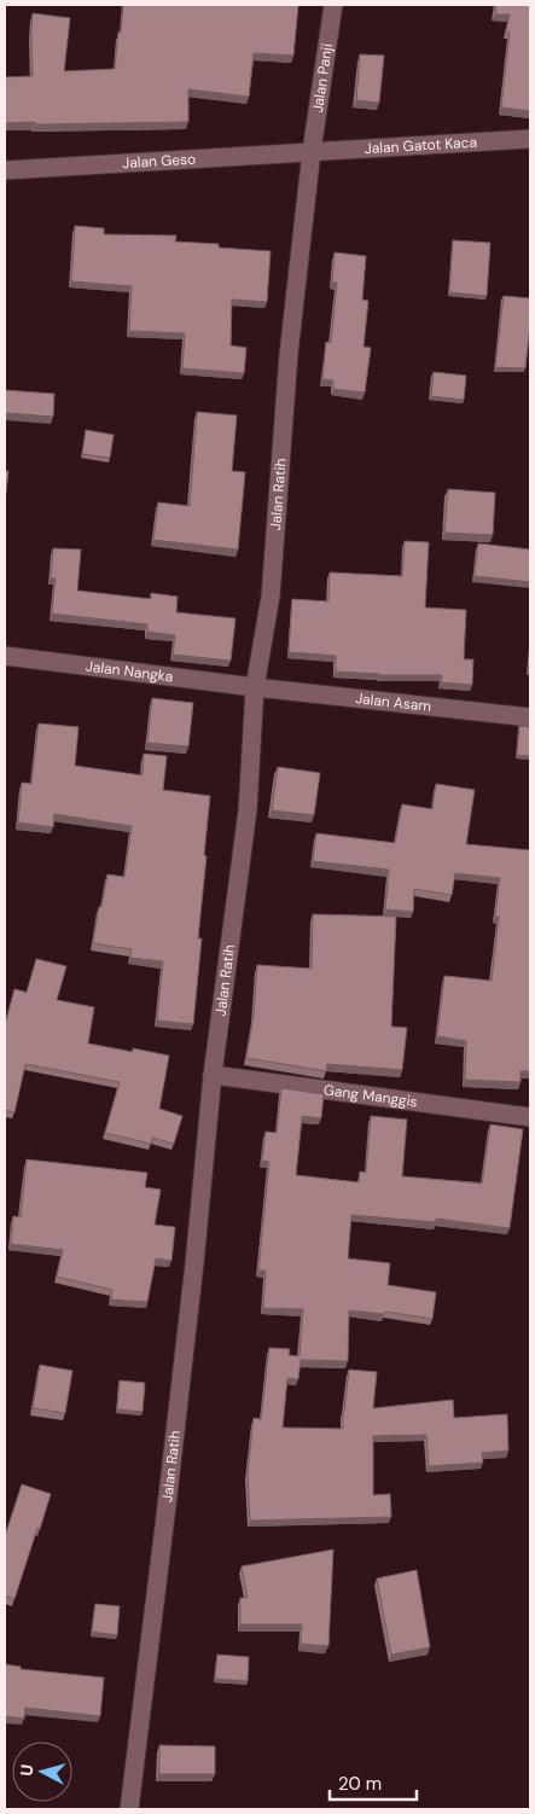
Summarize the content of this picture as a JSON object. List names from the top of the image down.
{
  "streets": {
    "street": [
      "Jalan Panji",
      "Jalan Gatot Kaca",
      "Jalan Geso",
      "Jalan Ratih",
      "Jalan Nangka",
      "Jalan Asam",
      "Gang Manggis"
    ]
  },
  "crossings": [
    ["Jalan Panji", "Jalan Gatot Kaca"],
    ["Jalan Panji", "Jalan Geso"],
    ["Jalan Panji", "Jalan Ratih"],
    ["Jalan Gatot Kaca", "Jalan Geso"],
    ["Jalan Gatot Kaca", "Jalan Ratih"],
    ["Jalan Geso", "Jalan Ratih"],
    ["Jalan Ratih", "Jalan Nangka"],
    ["Jalan Ratih", "Jalan Asam"],
    ["Jalan Ratih", "Gang Manggis"],
    ["Jalan Nangka", "Jalan Asam"]
  ],
  "scale_bar": "20 m",
  "north": "left"
}
